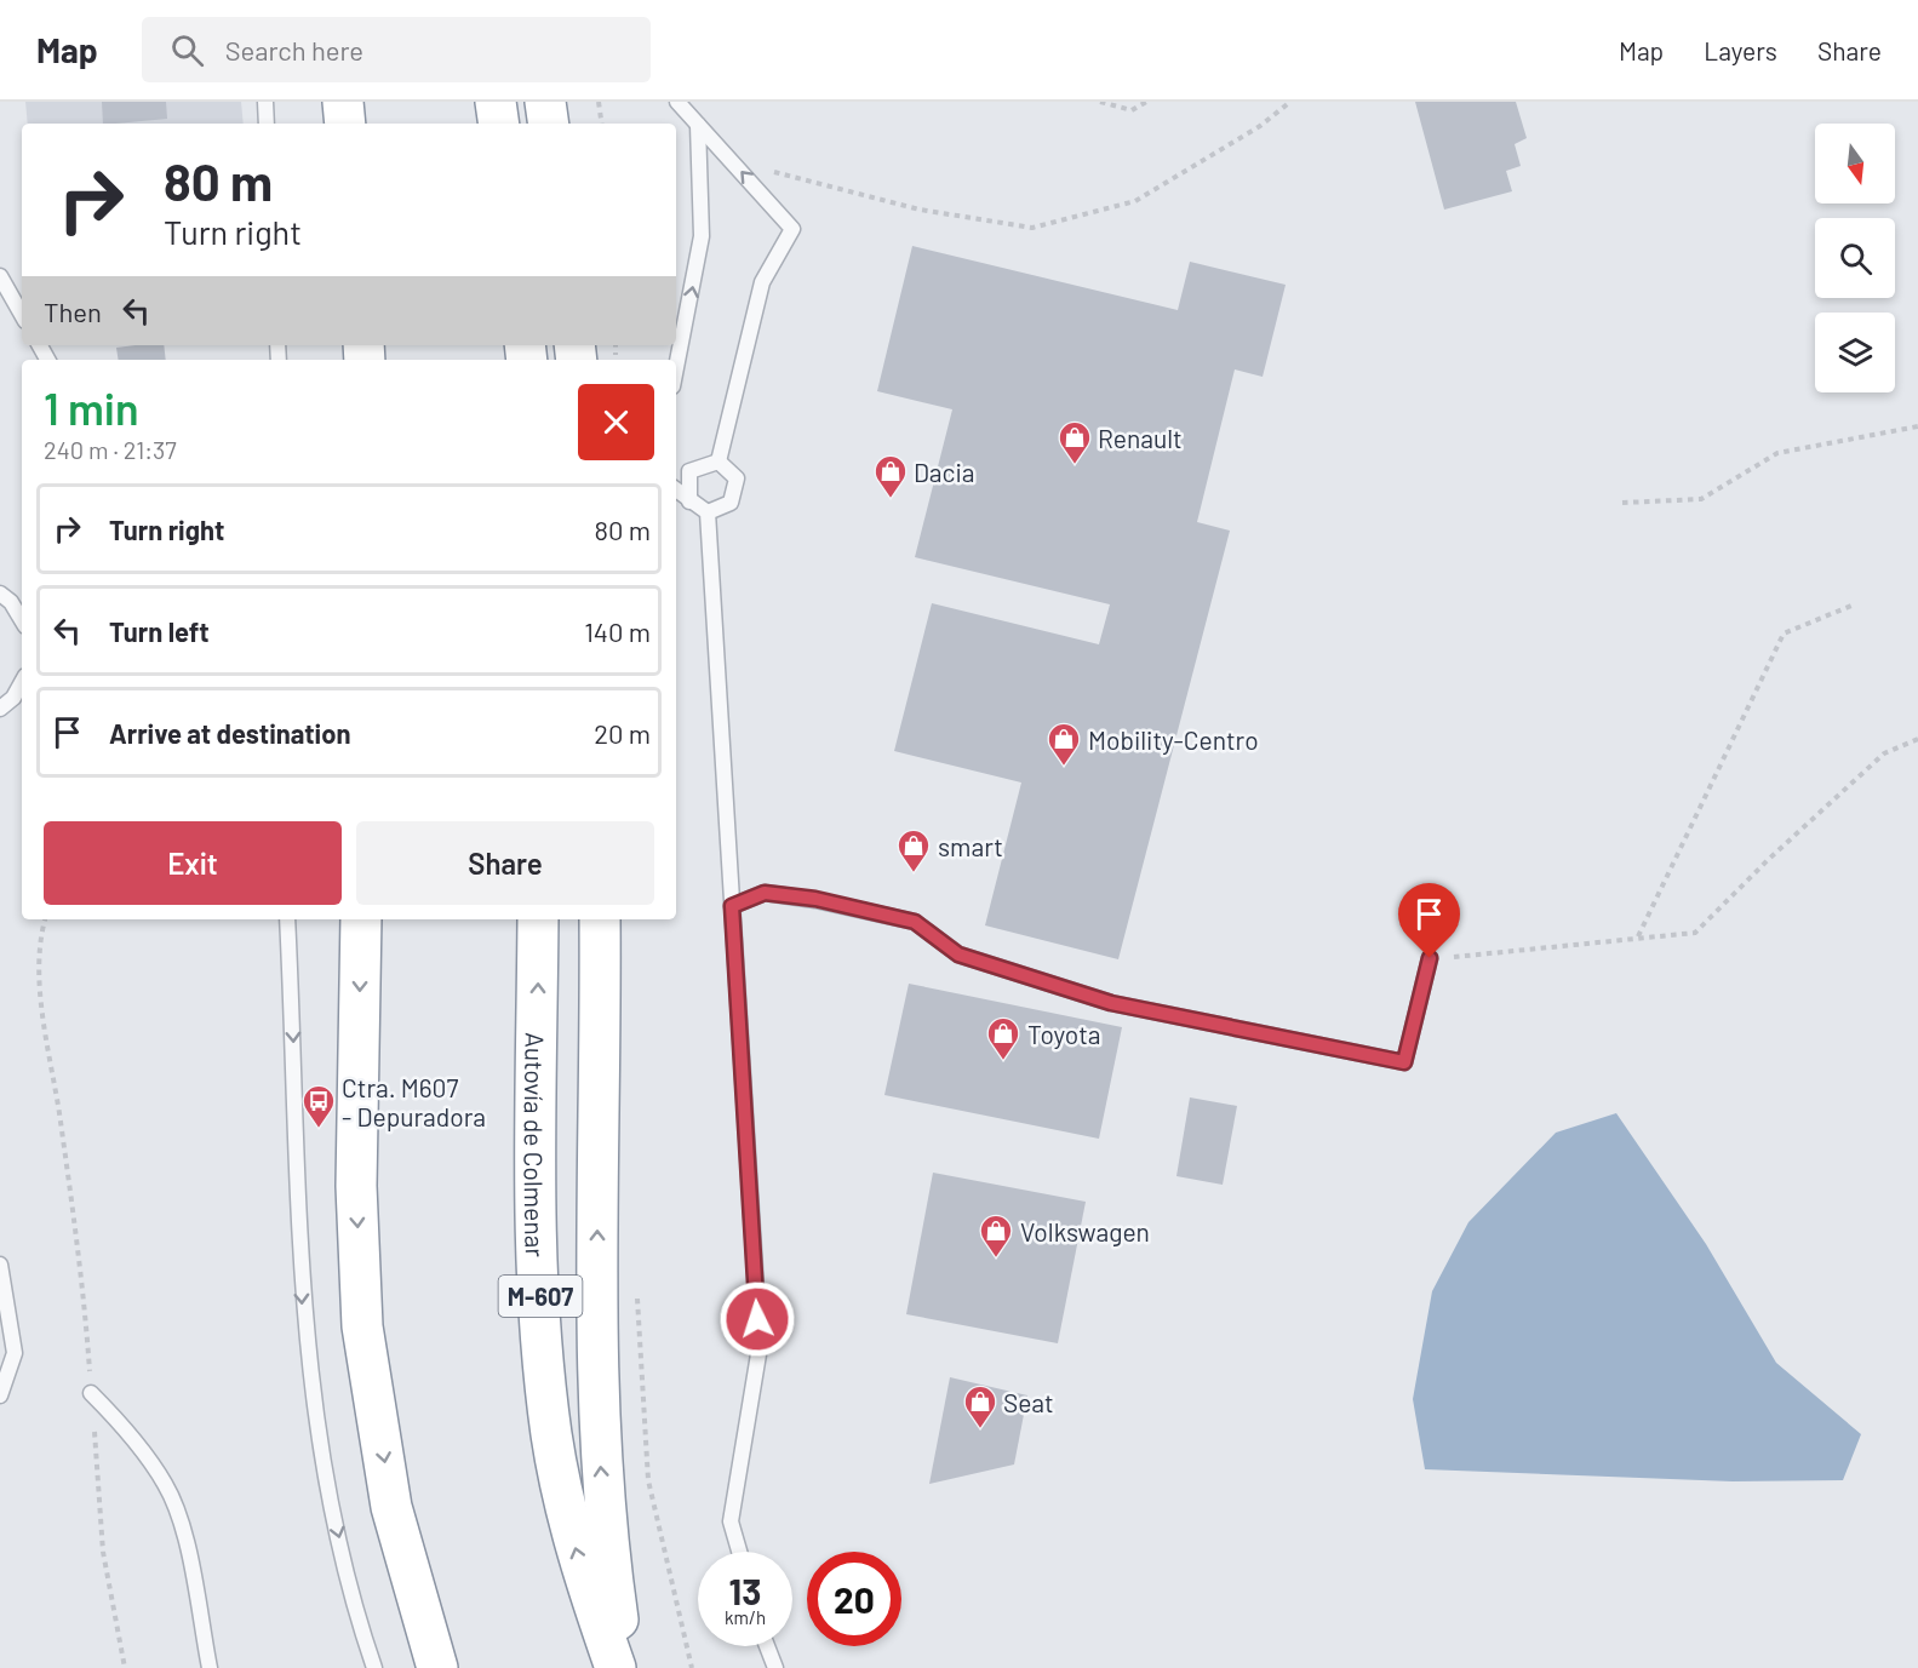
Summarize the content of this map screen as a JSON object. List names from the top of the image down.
{
  "streets": {
    "highway": ["Autovía de Colmenar", "M-607"]
  },
  "places": {
    "shop": [
      "Renault",
      "Dacia",
      "Mobility-Centro",
      "smart",
      "Toyota",
      "Volkswagen",
      "Seat"
    ],
    "bus stop": ["Ctra. M607 - Depuradora"]
  },
  "north": "bottom",
  "page": {
    "header": "Map",
    "search": "Search here",
    "nav": ["Map", "Layers", "Share"],
    "turn": ["80 m", "Turn right"],
    "then": "Then",
    "heading": ["1 min", "240 m · 21:37"],
    "list": [
      {
        "name": "Turn right",
        "value": "80 m"
      },
      {
        "name": "Turn left",
        "value": "140 m"
      },
      {
        "name": "Arrive at destination",
        "value": "20 m"
      }
    ],
    "buttons": ["Exit", "Share"],
    "speed": "13 km/h",
    "limit": "20"
  }
}
